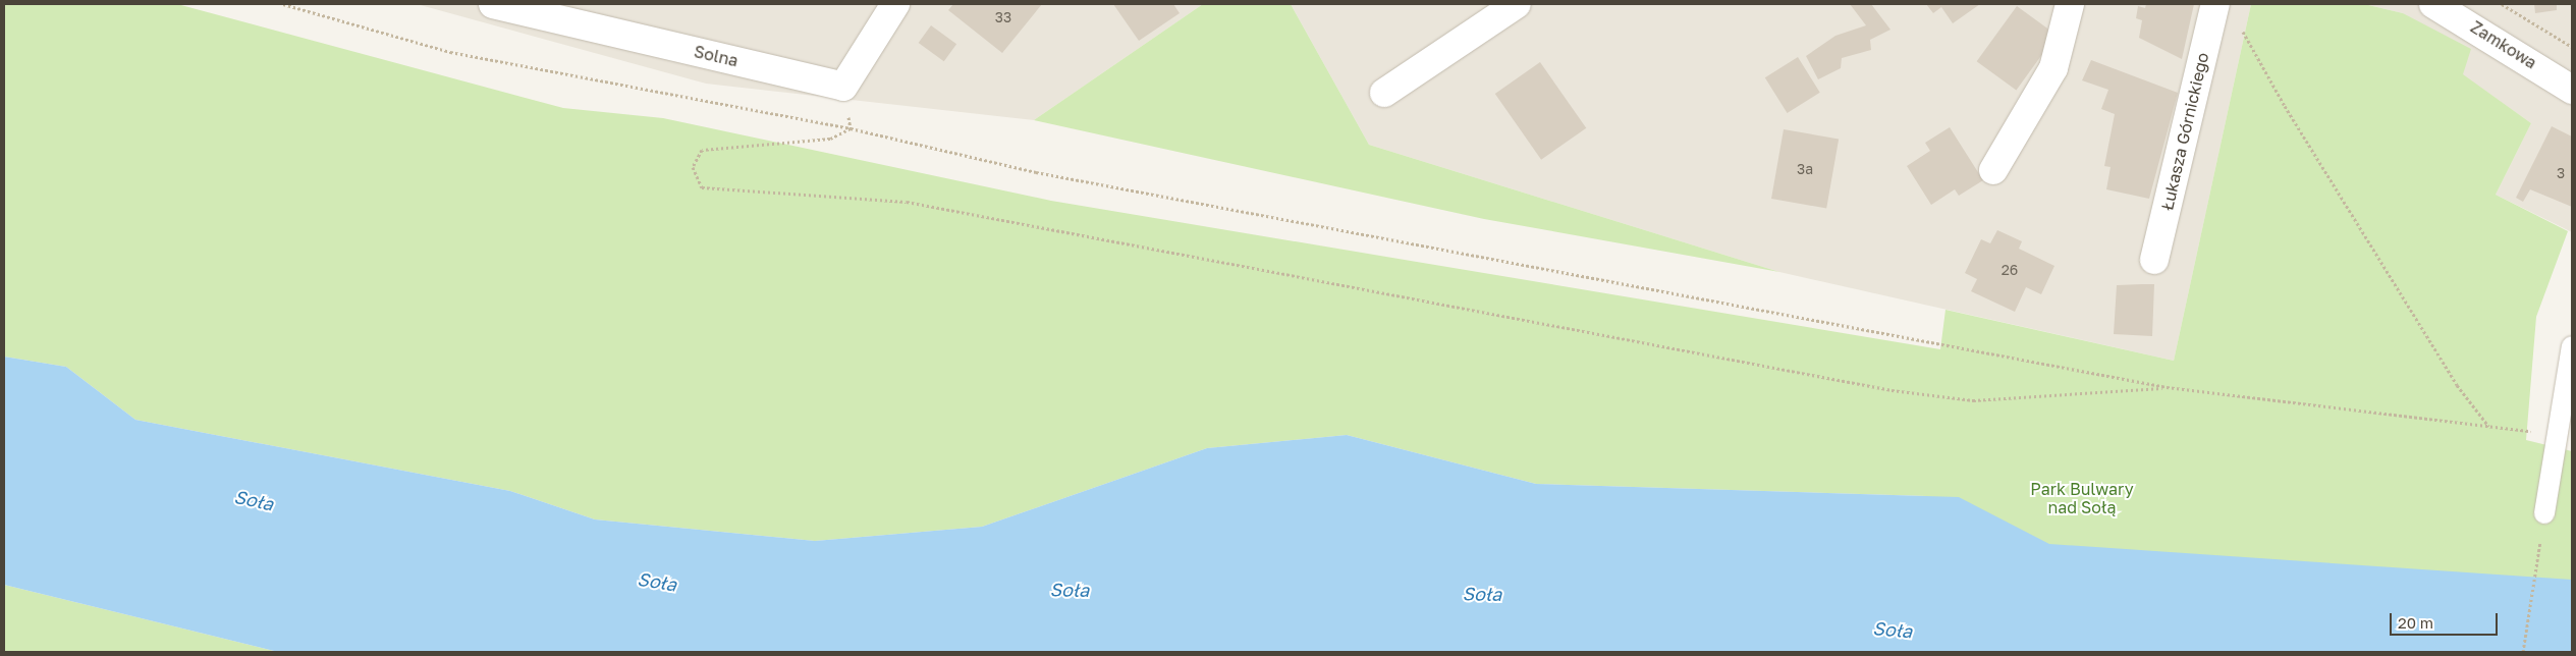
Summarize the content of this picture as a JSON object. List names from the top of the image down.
{
  "streets": {
    "street": ["Zamkowa", "Solna", "Łukasza Górnickiego"]
  },
  "water": ["Soła"],
  "parks": ["Park Bulwary nad Sołą"],
  "house_numbers": [
    "33",
    "3a",
    "3",
    "26"
  ],
  "scale_bar": "20 m"
}
